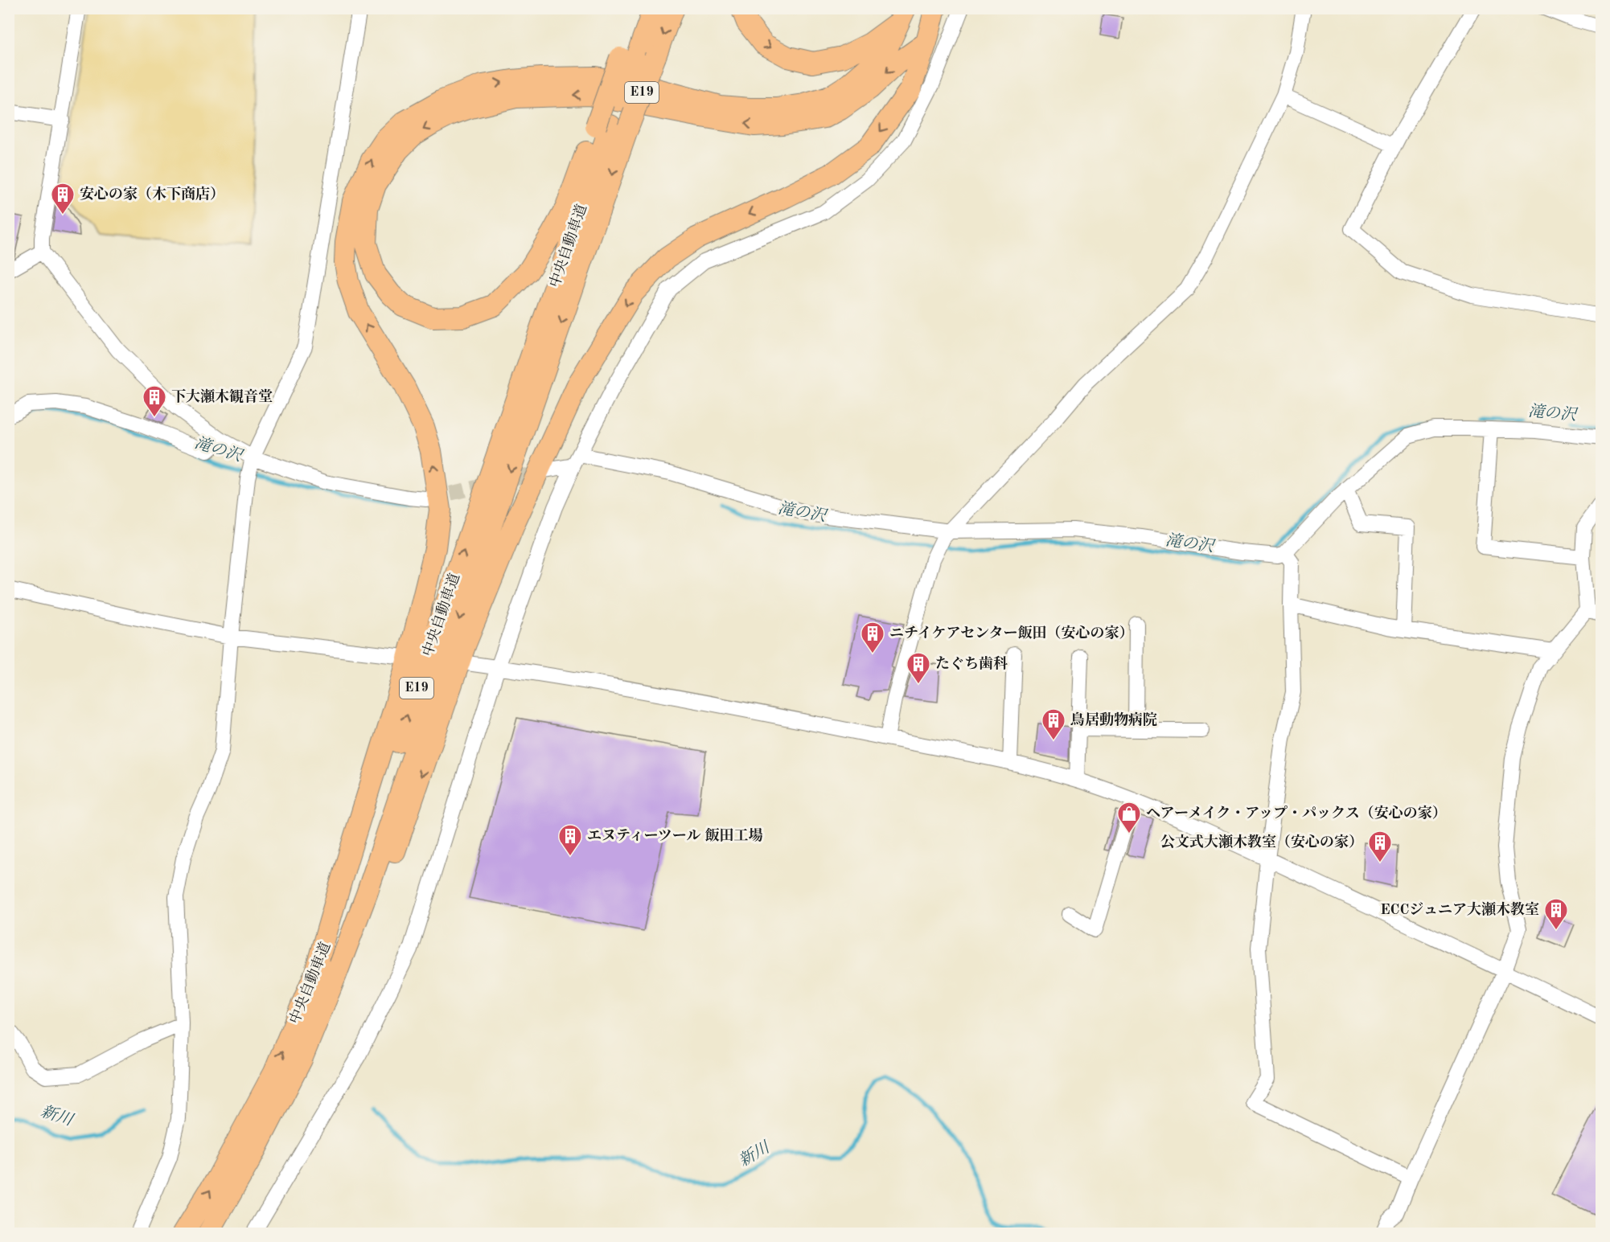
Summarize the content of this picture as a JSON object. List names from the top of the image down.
{
  "streets": {
    "highway": ["E19", "中央自動車道"]
  },
  "water": ["滝の沢", "新川"],
  "places": {
    "building": [
      "安心の家（木下商店）",
      "下大瀬木観音堂",
      "ニチイケアセンター飯田（安心の家）",
      "たぐち歯科",
      "鳥居動物病院",
      "エヌティーツール 飯田工場",
      "公文式大瀬木教室（安心の家）",
      "ECCジュニア大瀬木教室"
    ],
    "shop": ["ヘアーメイク・アップ・パックス（安心の家）"]
  }
}
